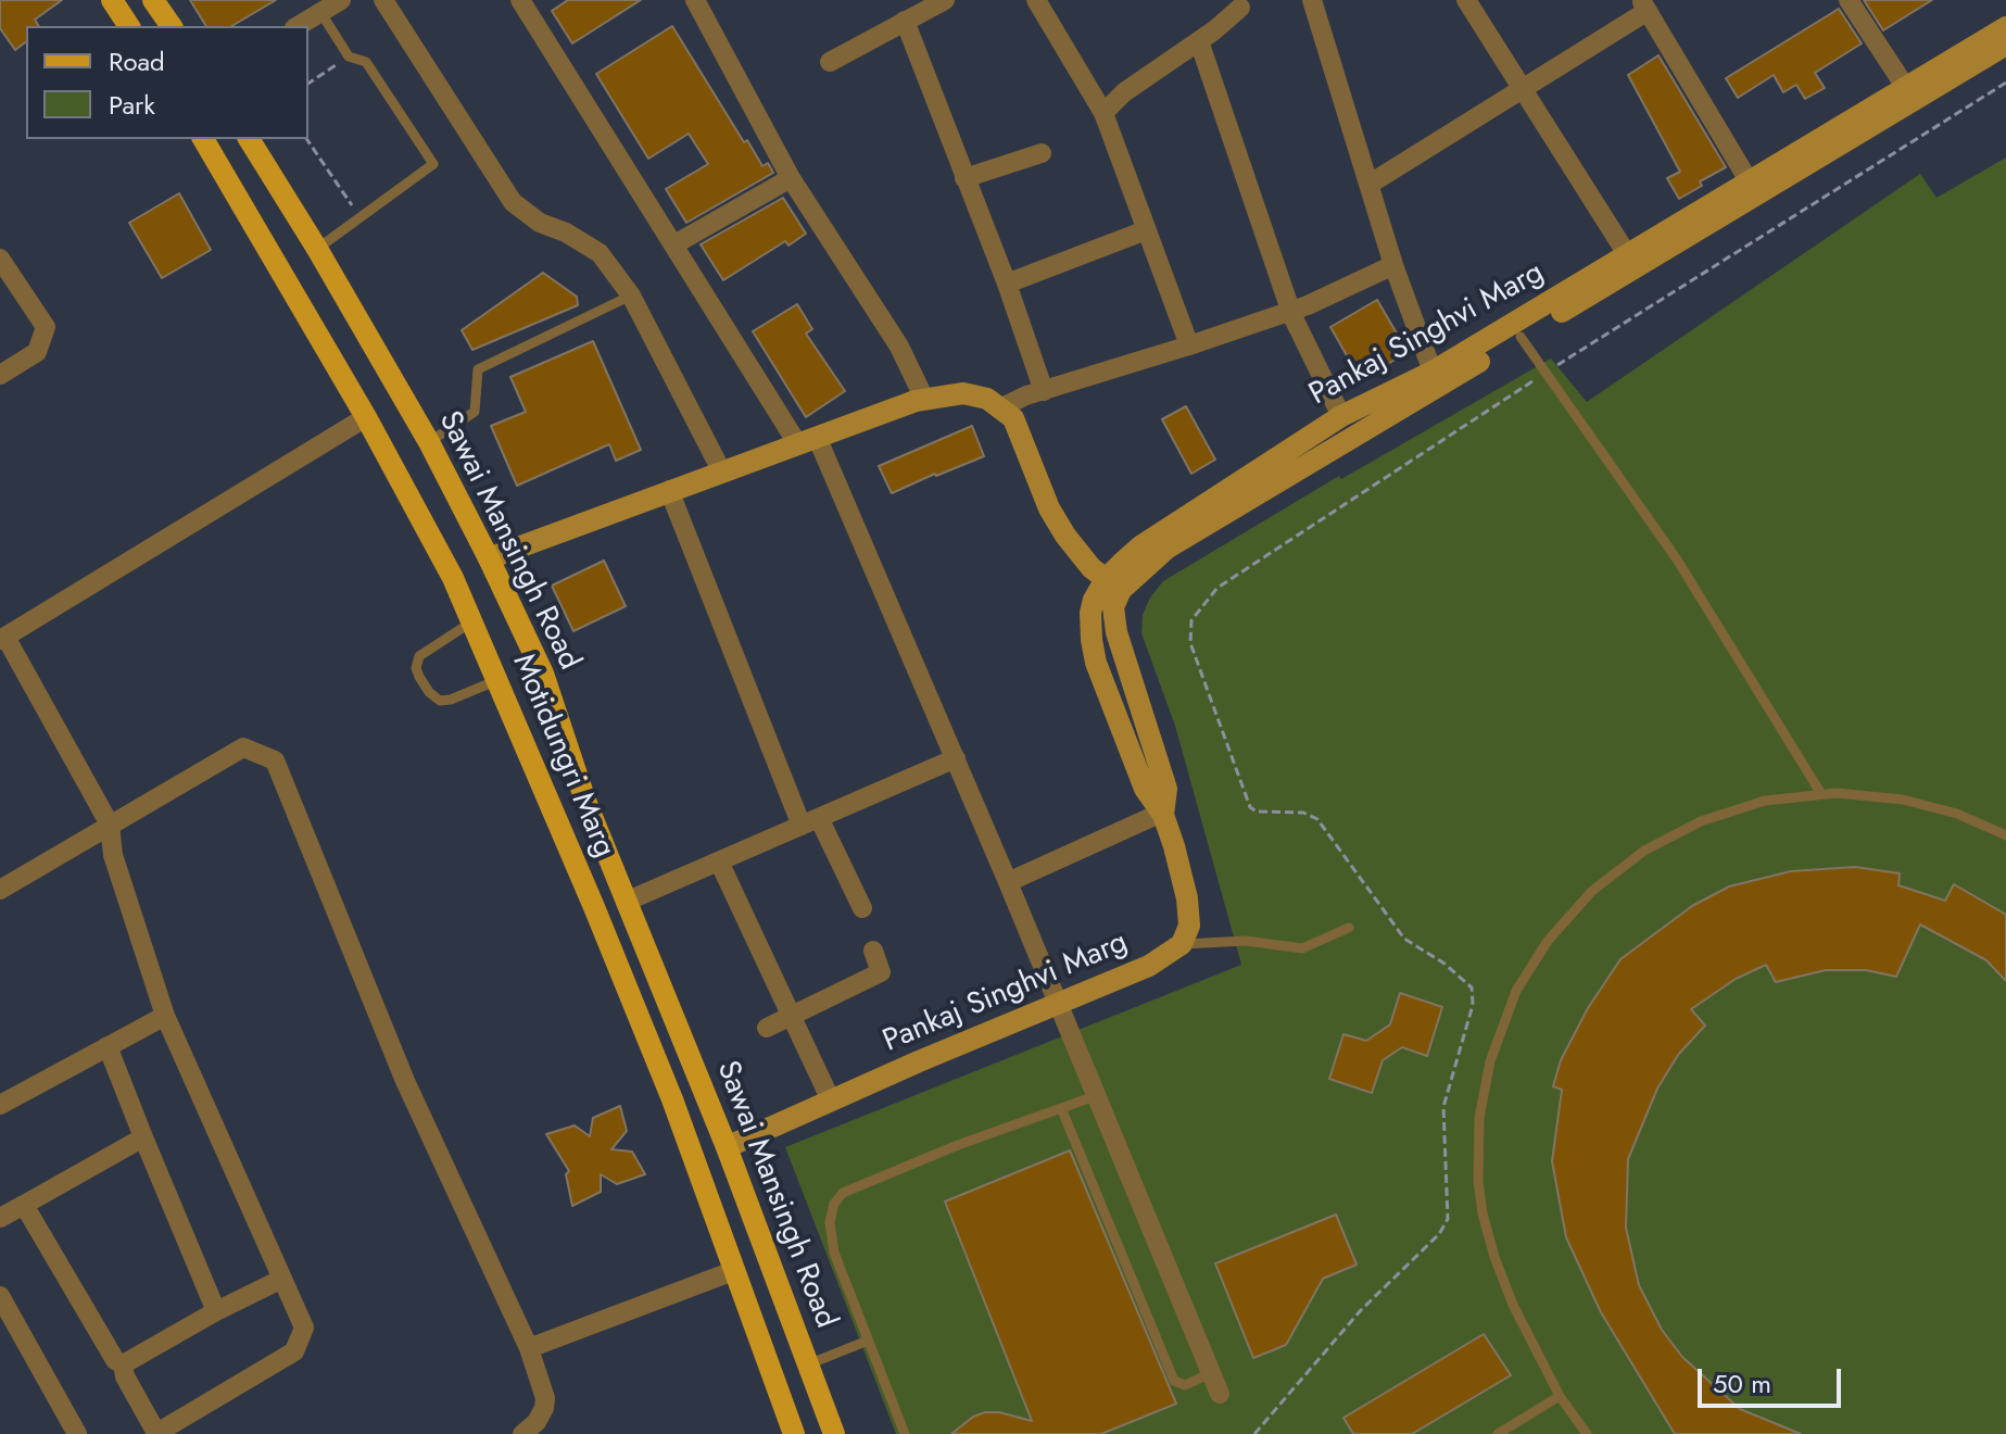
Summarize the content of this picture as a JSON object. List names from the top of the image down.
{
  "streets": {
    "main road": ["Sawai Mansingh Road", "Motidungri Marg"],
    "street": ["Pankaj Singhvi Marg"]
  },
  "crossings": [
    ["Pankaj Singhvi Marg", "Sawai Mansingh Road"]
  ],
  "legend": ["Road", "Park"],
  "scale_bar": "50 m"
}
